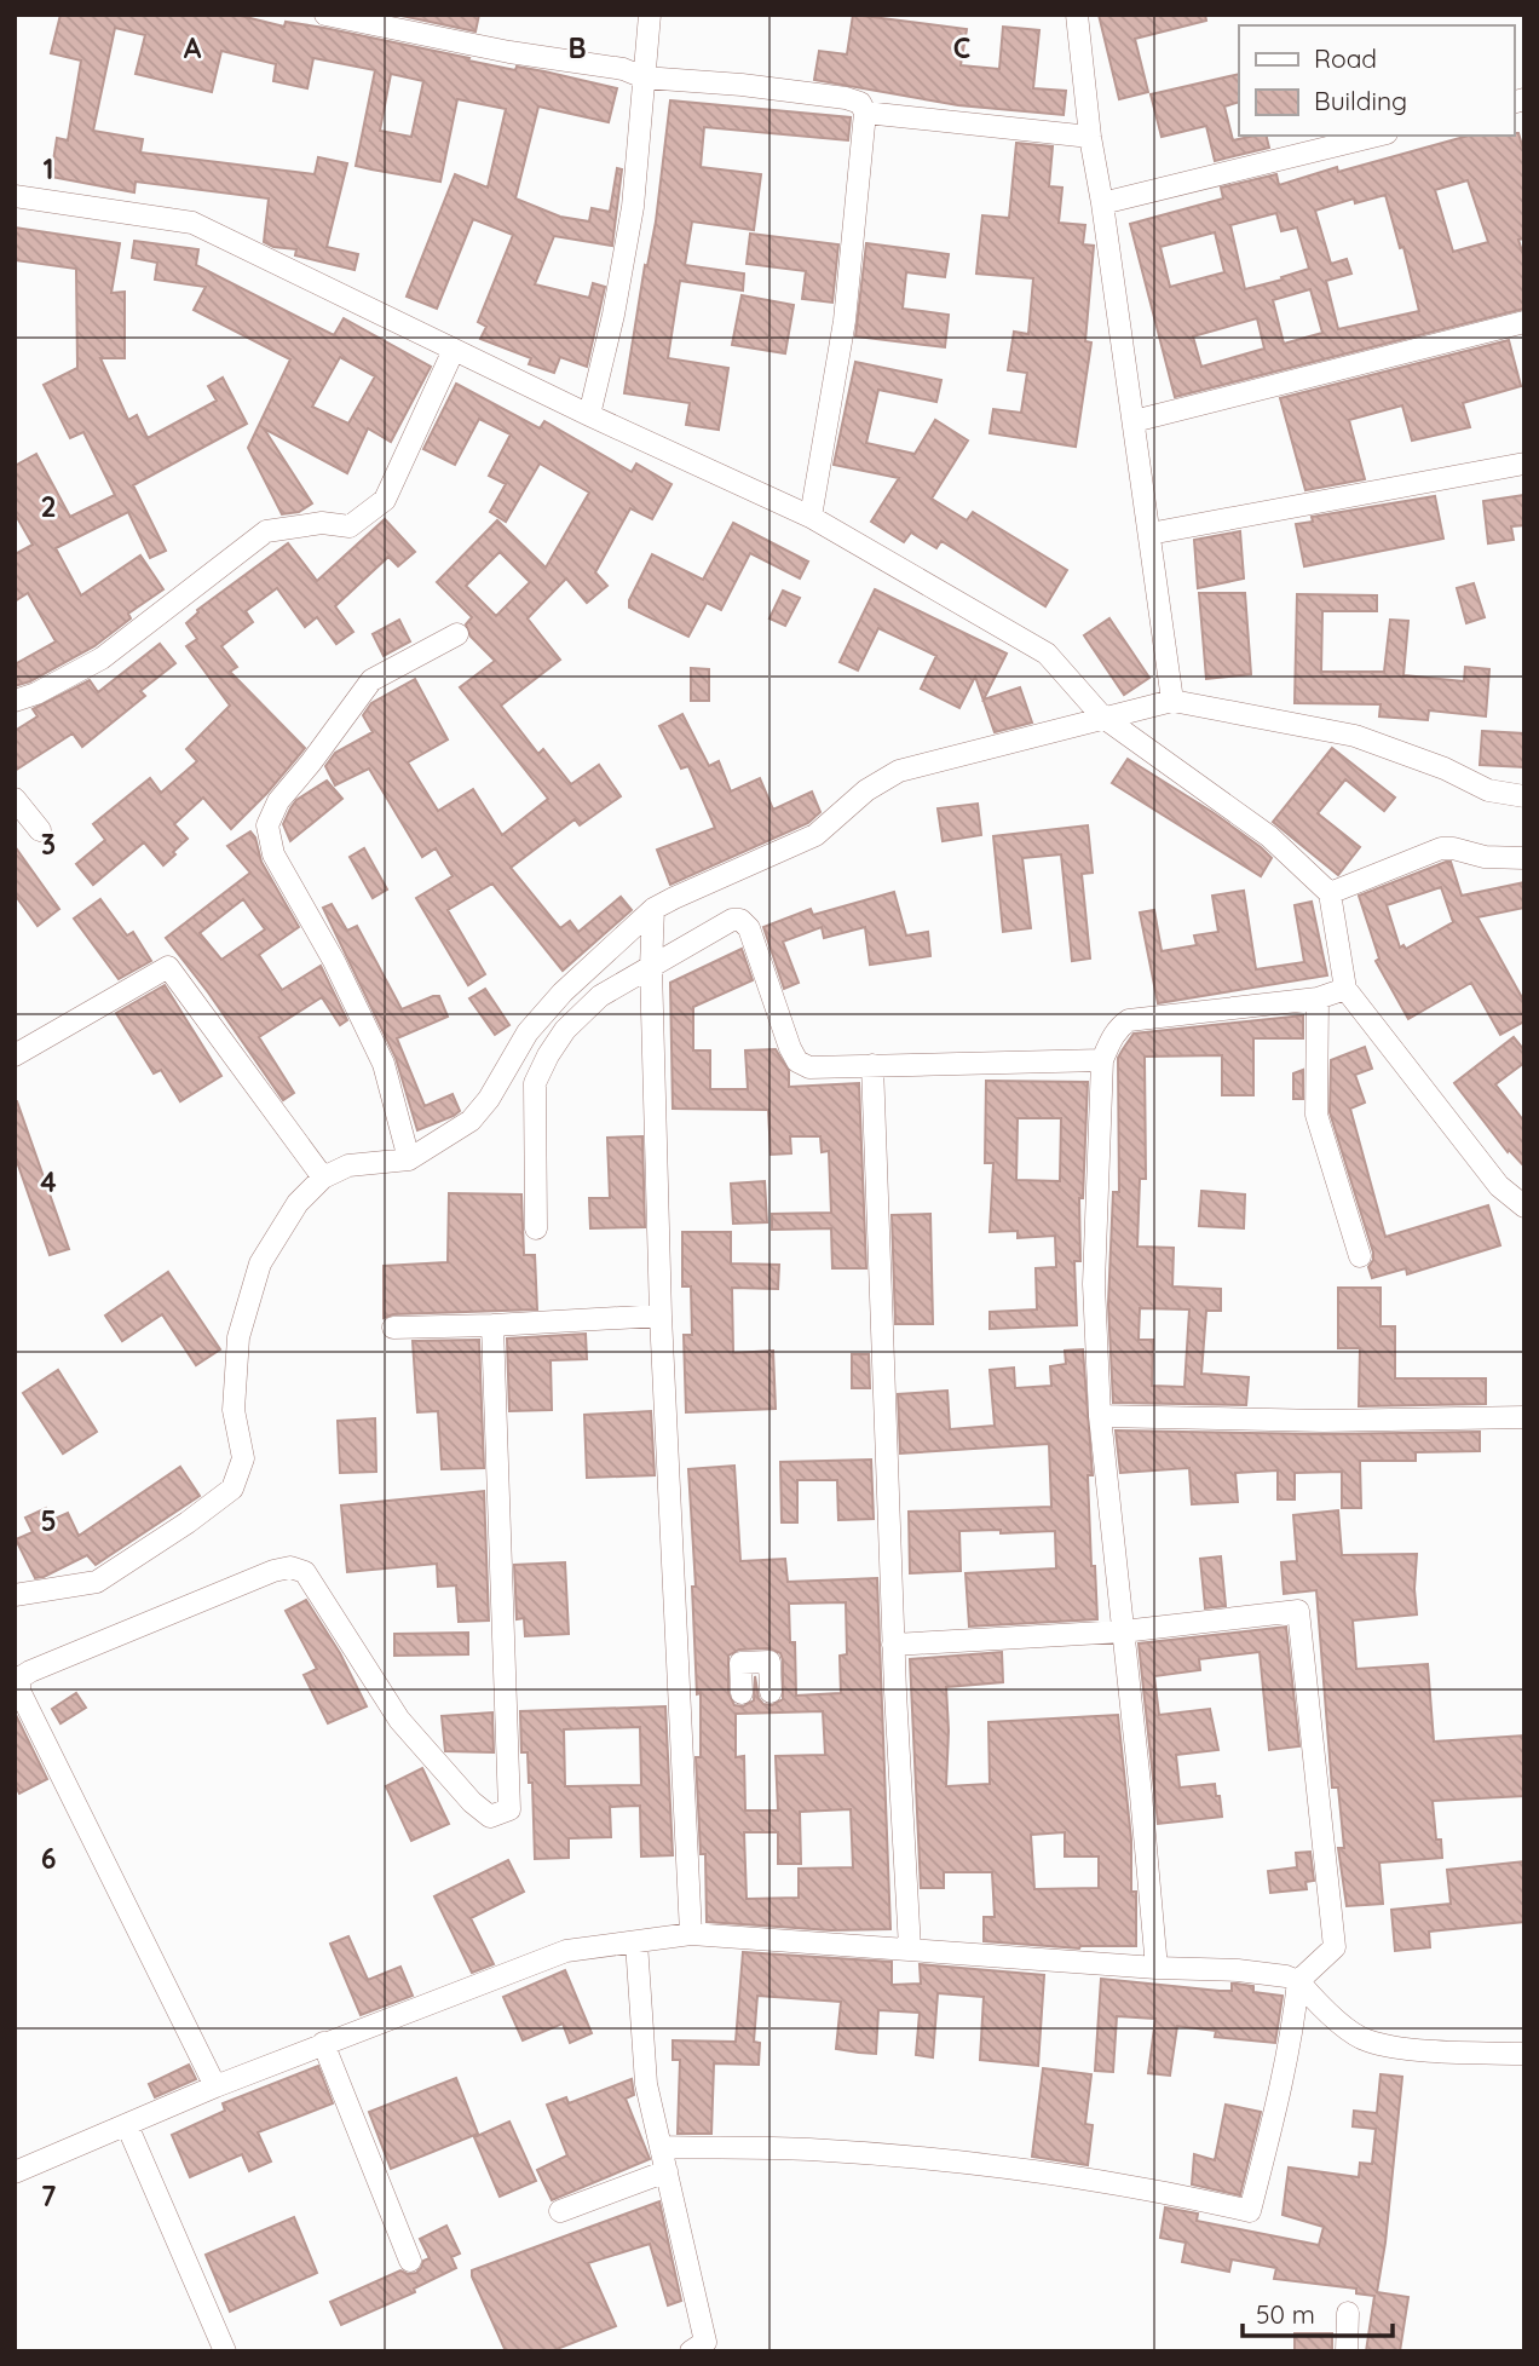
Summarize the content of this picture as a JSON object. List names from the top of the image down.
{
  "legend": ["Road", "Building"],
  "scale_bar": "50 m",
  "grid": {
    "columns": ["A", "B", "C"],
    "rows": [
      "1",
      "2",
      "3",
      "4",
      "5",
      "6",
      "7"
    ]
  }
}
